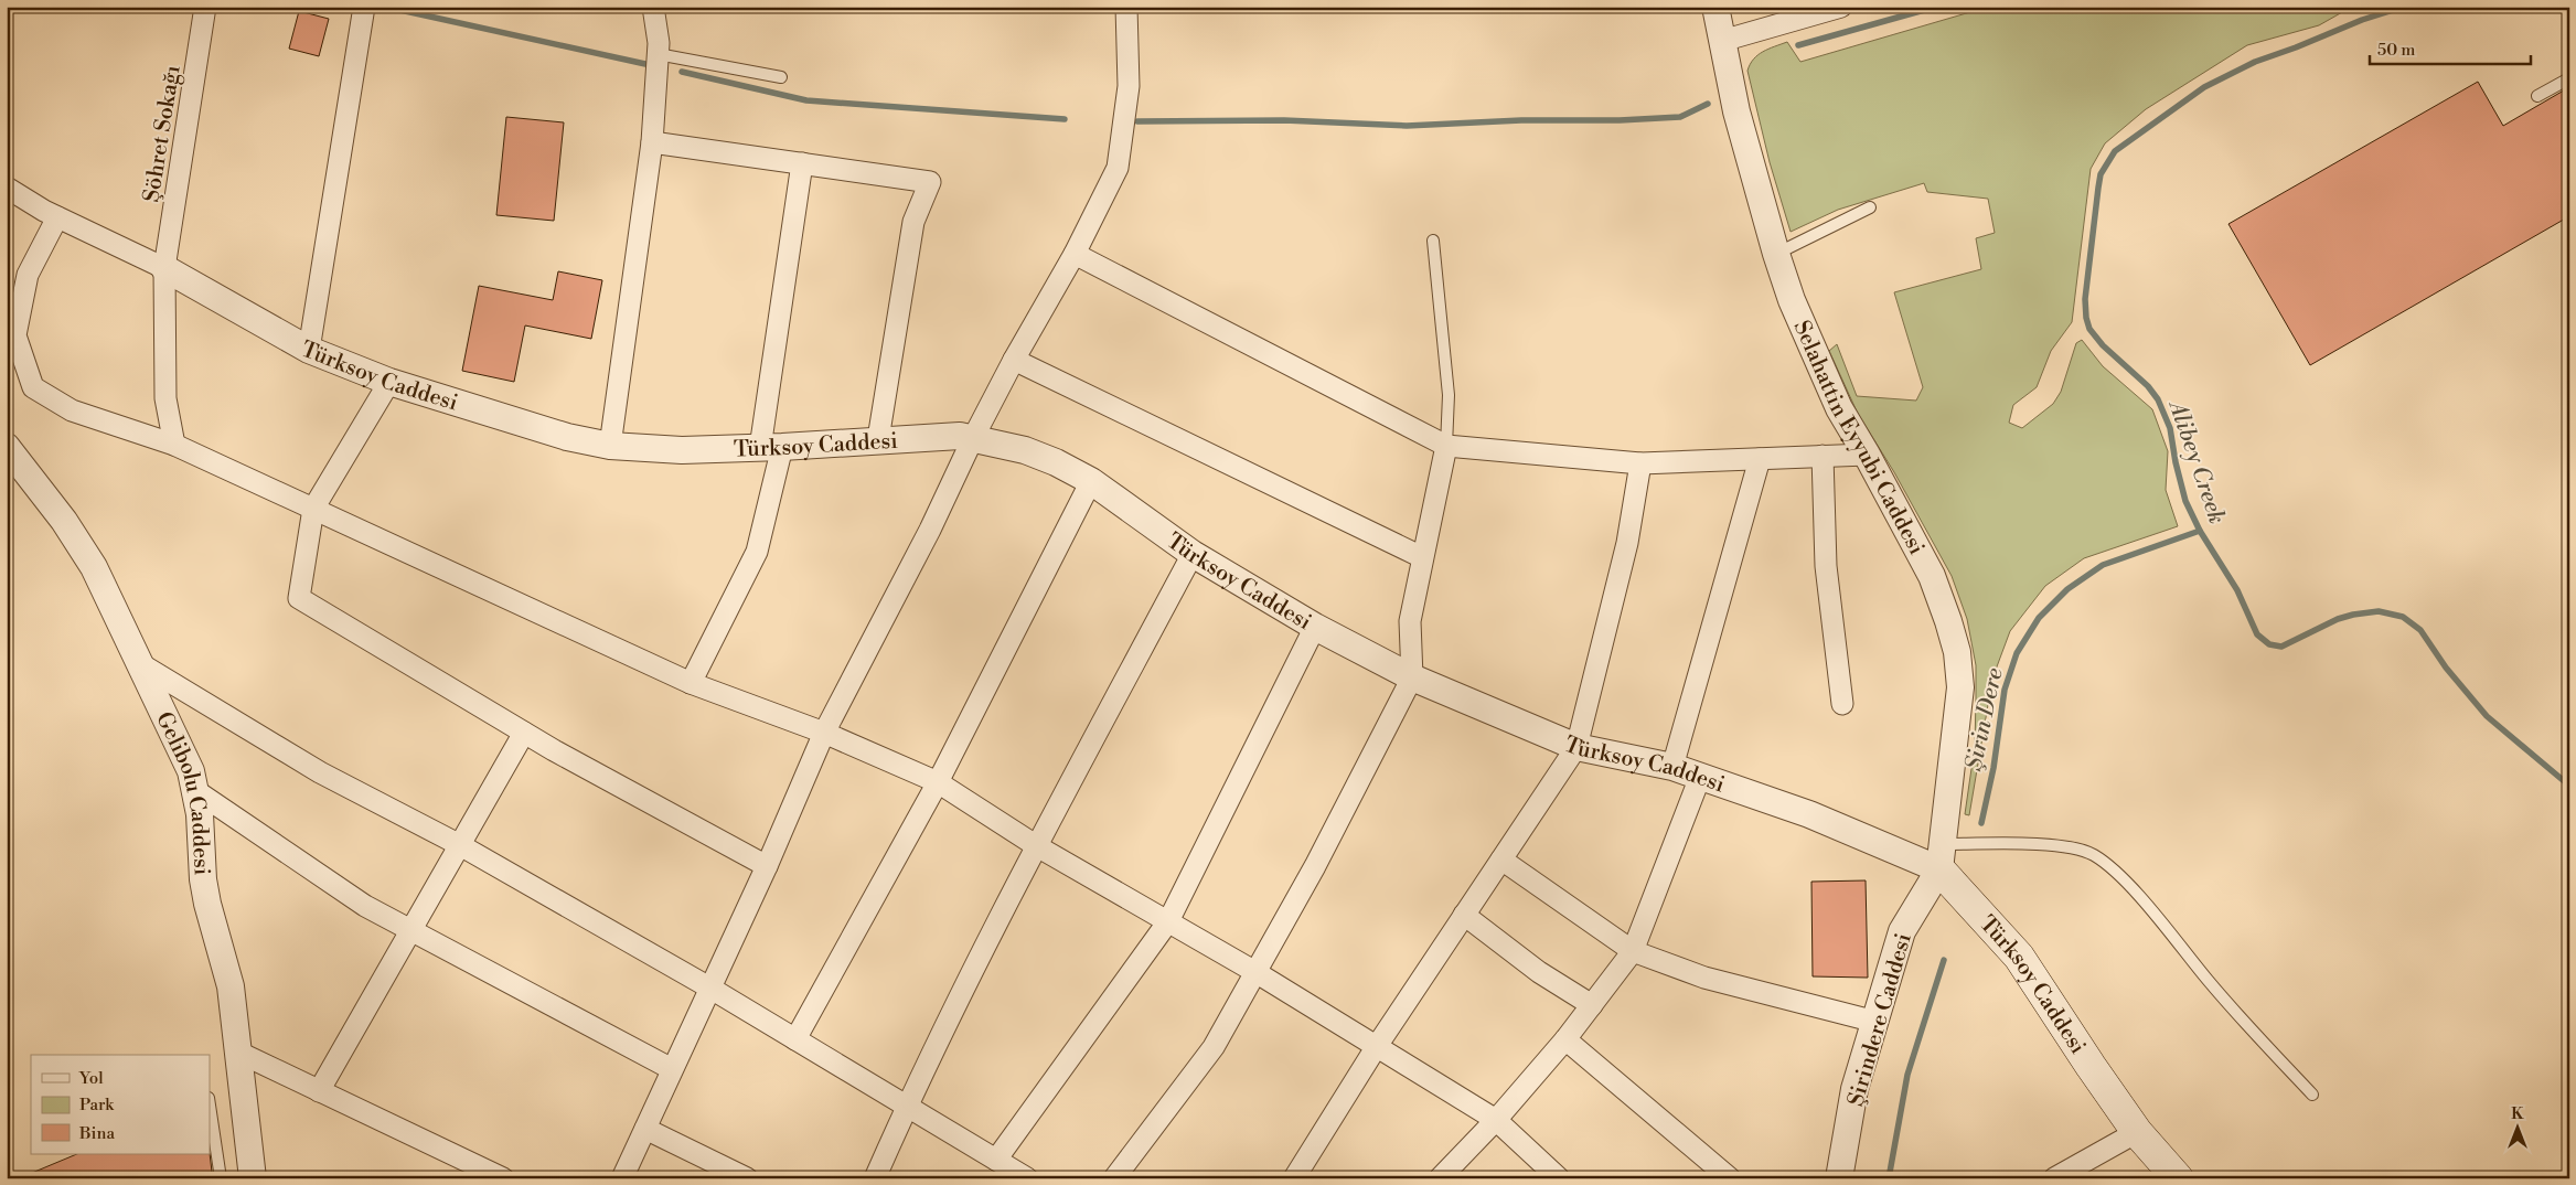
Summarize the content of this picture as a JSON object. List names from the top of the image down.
{
  "streets": {
    "main road": ["Türksoy Caddesi"],
    "street": [
      "Şöhret Sokağı",
      "Selahattin Eyyubi Caddesi",
      "Gelibolu Caddesi",
      "Şirindere Caddesi"
    ]
  },
  "crossings": [
    ["Şöhret Sokağı", "Türksoy Caddesi"],
    ["Türksoy Caddesi", "Selahattin Eyyubi Caddesi"],
    ["Türksoy Caddesi", "Şirindere Caddesi"],
    ["Selahattin Eyyubi Caddesi", "Şirindere Caddesi"]
  ],
  "water": ["Alibey Creek", "Şirin Dere"],
  "legend": ["Yol", "Park", "Bina"],
  "scale_bar": "50 m",
  "north": "top"
}
